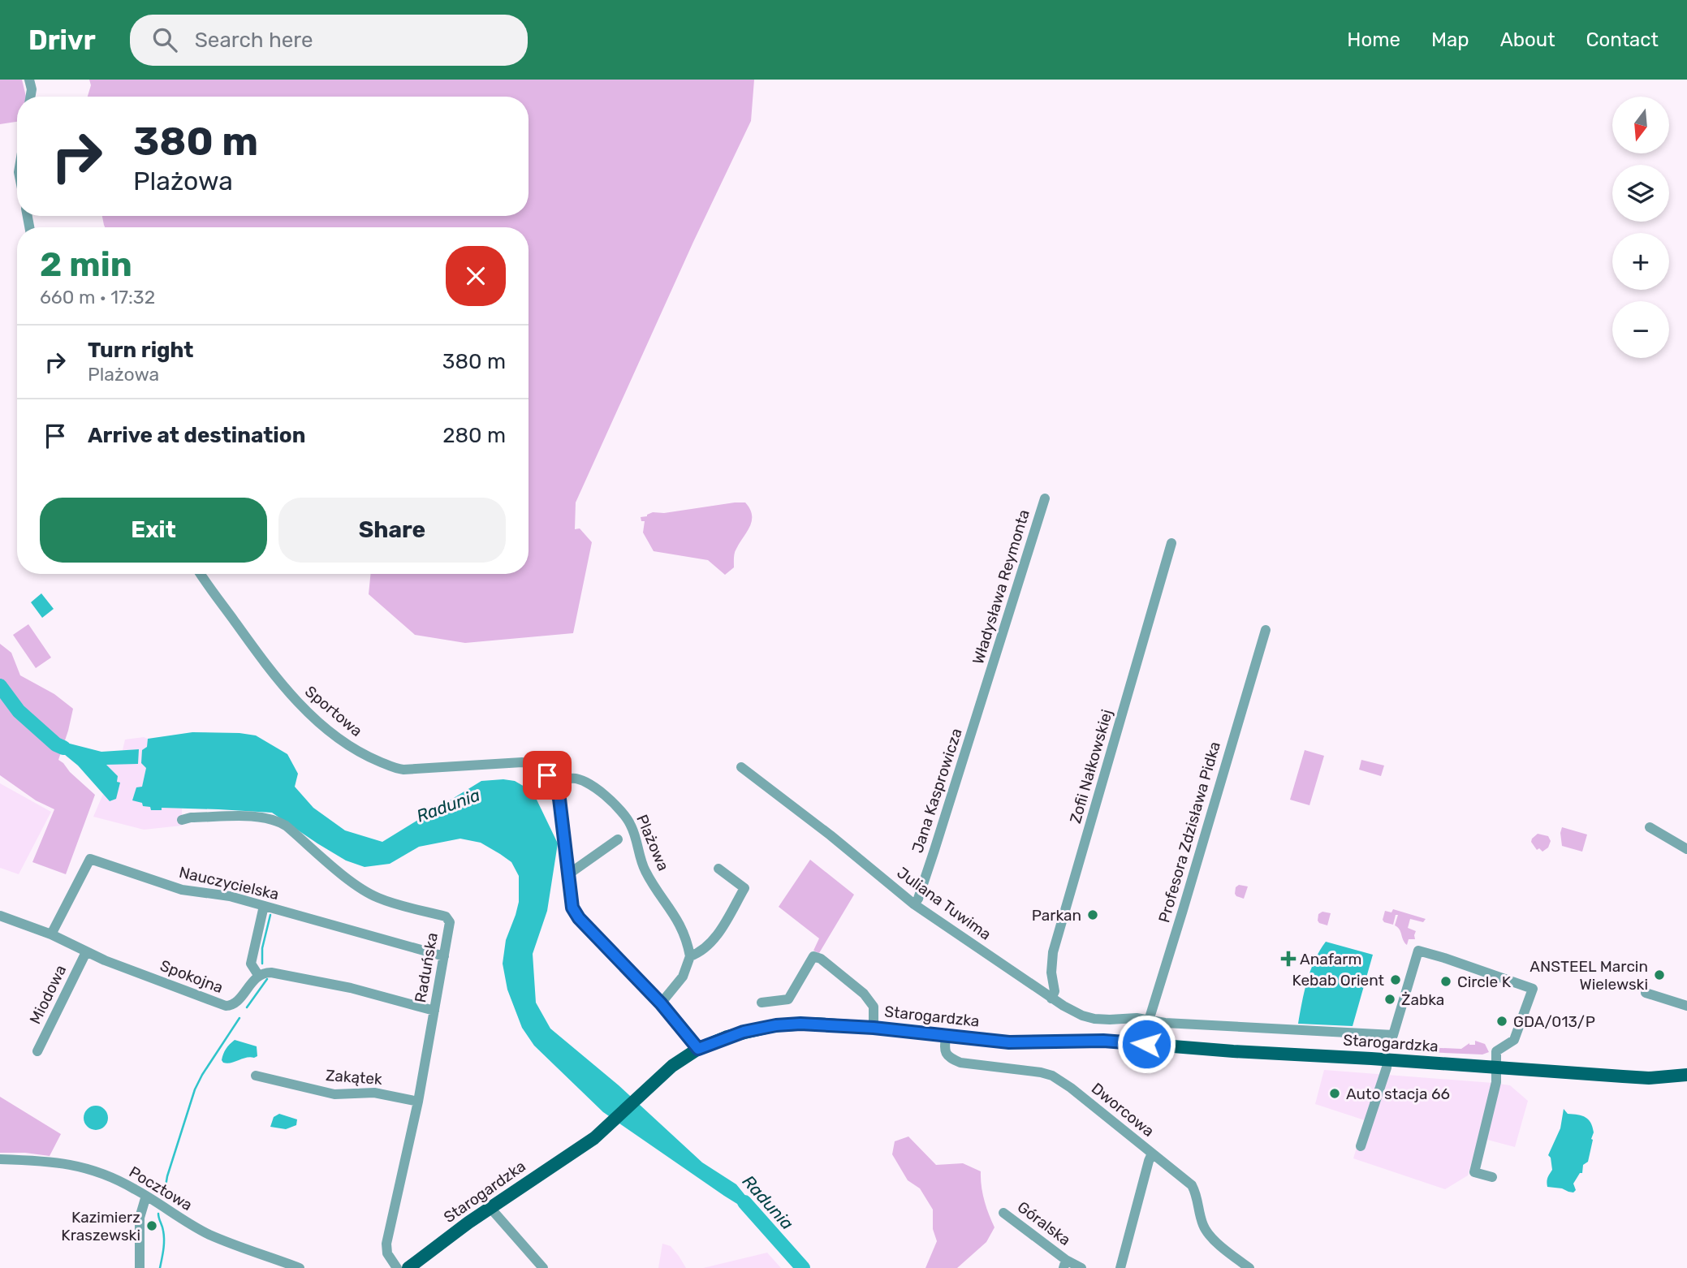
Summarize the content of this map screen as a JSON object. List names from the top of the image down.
{
  "streets": {
    "main road": ["Starogardzka"],
    "street": [
      "Władysława Reymonta",
      "Sportowa",
      "Zofii Nałkowskiej",
      "Jana Kasprowicza",
      "Profesora Zdzisława Pidka",
      "Plażowa",
      "Nauczycielska",
      "Juliana Tuwima",
      "Raduńska",
      "Spokojna",
      "Miodowa",
      "Zakątek",
      "Dworcowa",
      "Pocztowa",
      "Góralska"
    ]
  },
  "crossings": [
    ["Władysława Reymonta", "Jana Kasprowicza"],
    ["Sportowa", "Plażowa"],
    ["Zofii Nałkowskiej", "Juliana Tuwima"],
    ["Jana Kasprowicza", "Juliana Tuwima"],
    ["Profesora Zdzisława Pidka", "Juliana Tuwima"],
    ["Profesora Zdzisława Pidka", "Starogardzka"],
    ["Nauczycielska", "Raduńska"],
    ["Nauczycielska", "Spokojna"],
    ["Juliana Tuwima", "Starogardzka"],
    ["Raduńska", "Zakątek"],
    ["Spokojna", "Miodowa"],
    ["Starogardzka", "Dworcowa"]
  ],
  "water": ["Radunia"],
  "places": {
    "other": [
      "Parkan",
      "ANSTEEL Marcin Wielewski",
      "Kebab Orient",
      "Circle K",
      "Żabka",
      "GDA/013/P",
      "Auto stacja 66",
      "Kazimierz Kraszewski"
    ],
    "health": ["Anafarm"]
  },
  "north": "bottom",
  "page": {
    "header": "Drivr",
    "search": "Search here",
    "nav": [
      "Home",
      "Map",
      "About",
      "Contact"
    ],
    "map_buttons": ["+", "−"],
    "turn": ["380 m", "Plażowa"],
    "heading": ["2 min", "660 m · 17:32"],
    "list": [
      {
        "name": "Turn right",
        "note": "Plażowa",
        "value": "380 m"
      },
      {
        "name": "Arrive at destination",
        "value": "280 m"
      }
    ],
    "buttons": ["Exit", "Share"]
  }
}
